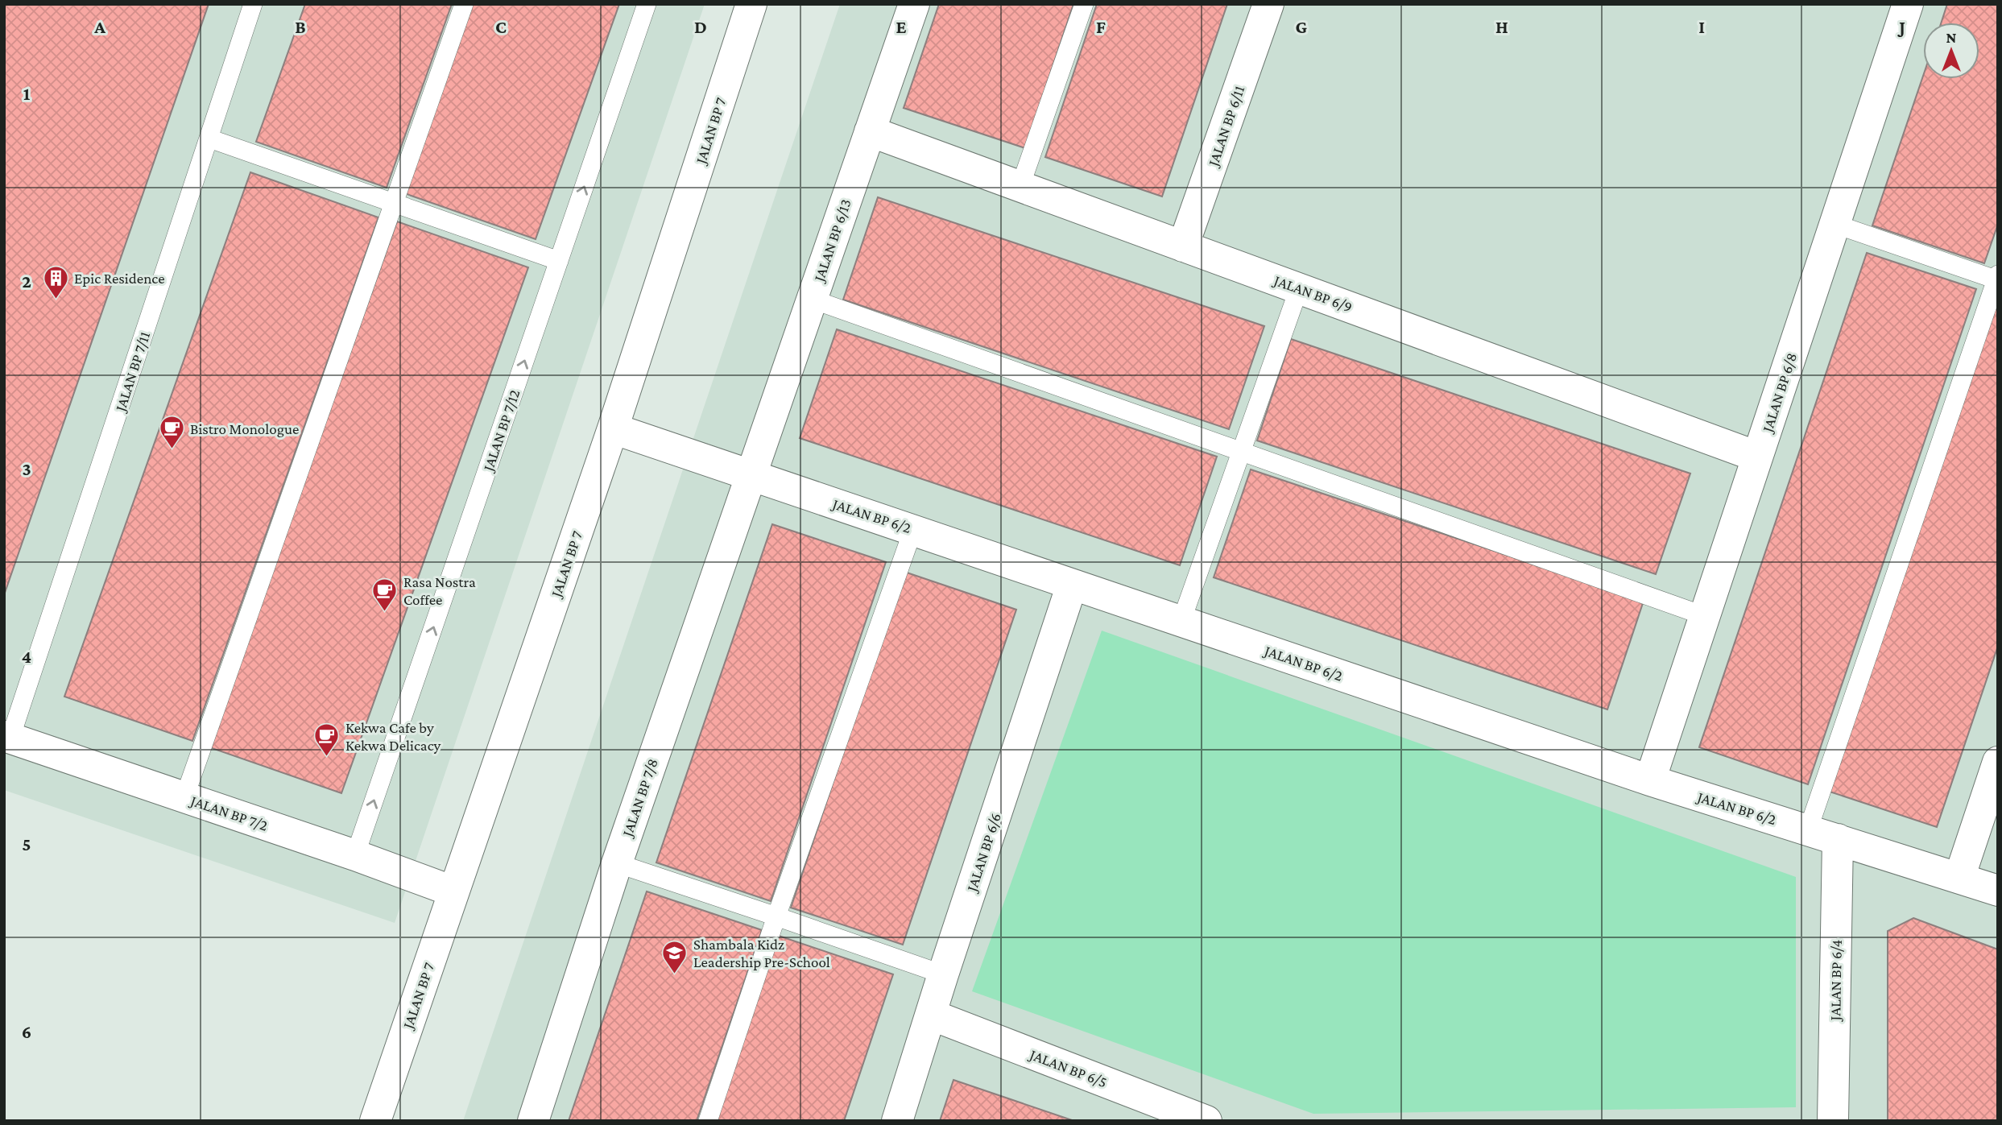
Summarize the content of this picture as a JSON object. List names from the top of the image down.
{
  "streets": {
    "street": [
      "JALAN BP 6/11",
      "JALAN BP 7",
      "JALAN BP 6/13",
      "JALAN BP 6/9",
      "JALAN BP 6/8",
      "JALAN BP 6/2",
      "JALAN BP 7/8",
      "JALAN BP 7/2",
      "JALAN BP 6/6",
      "JALAN BP 6/4",
      "JALAN BP 6/5"
    ],
    "lane": ["JALAN BP 7/11", "JALAN BP 7/12"]
  },
  "crossings": [
    ["JALAN BP 6/11", "JALAN BP 6/9"],
    ["JALAN BP 7", "JALAN BP 6/2"],
    ["JALAN BP 7", "JALAN BP 7/2"],
    ["JALAN BP 6/13", "JALAN BP 6/9"],
    ["JALAN BP 6/13", "JALAN BP 6/2"],
    ["JALAN BP 6/13", "JALAN BP 7/8"],
    ["JALAN BP 6/9", "JALAN BP 6/8"],
    ["JALAN BP 7/11", "JALAN BP 7/2"],
    ["JALAN BP 6/8", "JALAN BP 6/2"],
    ["JALAN BP 7/12", "JALAN BP 7/2"],
    ["JALAN BP 6/2", "JALAN BP 7/8"],
    ["JALAN BP 6/2", "JALAN BP 6/6"],
    ["JALAN BP 6/2", "JALAN BP 6/4"],
    ["JALAN BP 6/6", "JALAN BP 6/5"]
  ],
  "one_way": ["JALAN BP 7/12"],
  "places": {
    "building": ["Epic Residence"],
    "cafe": ["Bistro Monologue", "Rasa Nostra Coffee", "Kekwa Cafe by Kekwa Delicacy"],
    "school or university": ["Shambala Kidz Leadership Pre-School"]
  },
  "north": "top",
  "grid": {
    "columns": [
      "A",
      "B",
      "C",
      "D",
      "E",
      "F",
      "G",
      "H",
      "I",
      "J"
    ],
    "rows": [
      "1",
      "2",
      "3",
      "4",
      "5",
      "6"
    ]
  }
}
